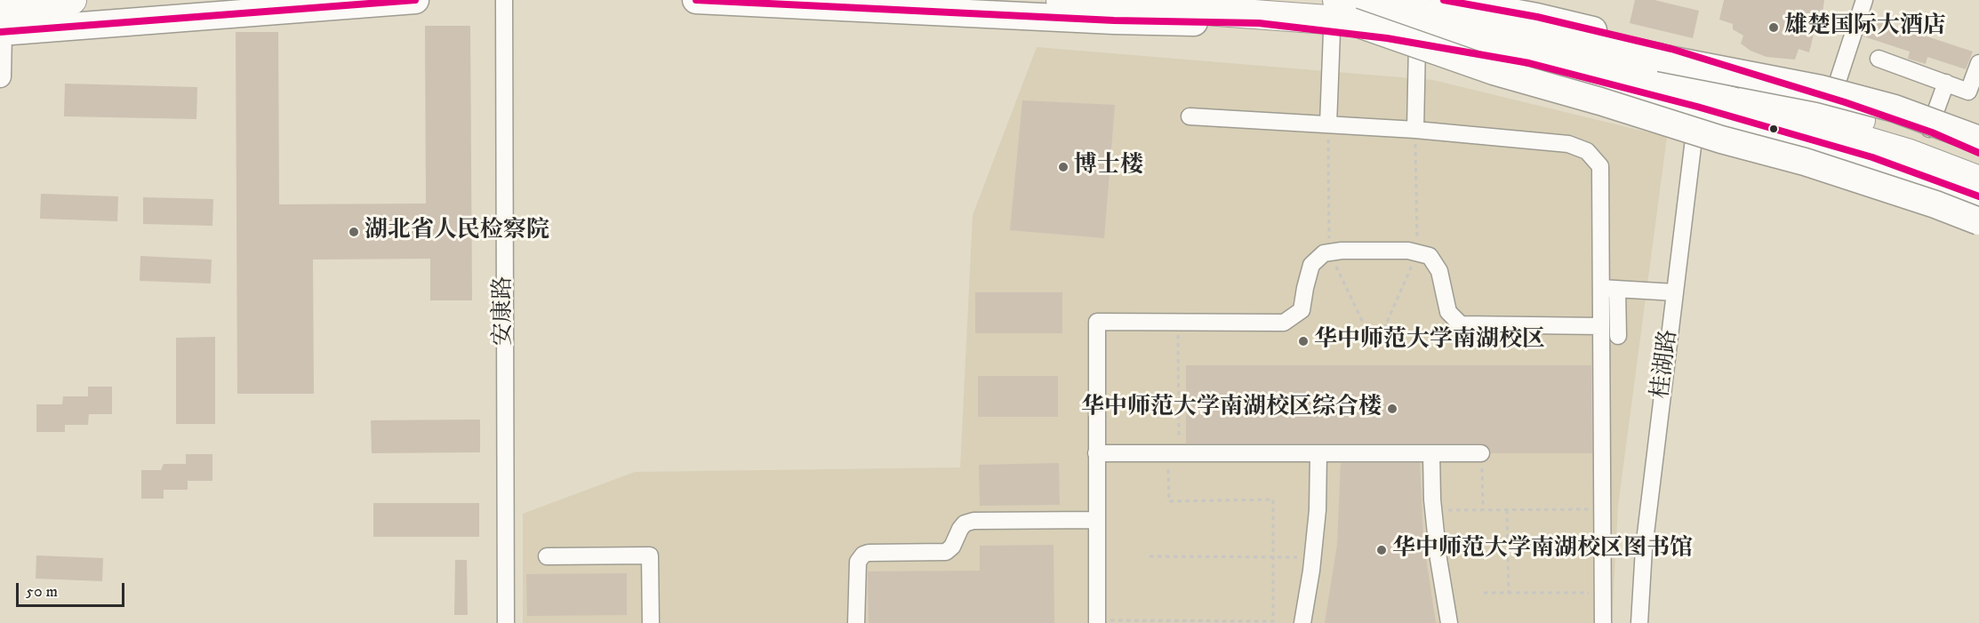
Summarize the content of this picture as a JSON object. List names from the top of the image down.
{
  "streets": {
    "street": ["安康路", "桂湖路"]
  },
  "places": [
    "雄楚国际大酒店",
    "博士楼",
    "湖北省人民检察院",
    "华中师范大学南湖校区",
    "华中师范大学南湖校区综合楼",
    "华中师范大学南湖校区图书馆"
  ],
  "scale_bar": "50 m"
}
